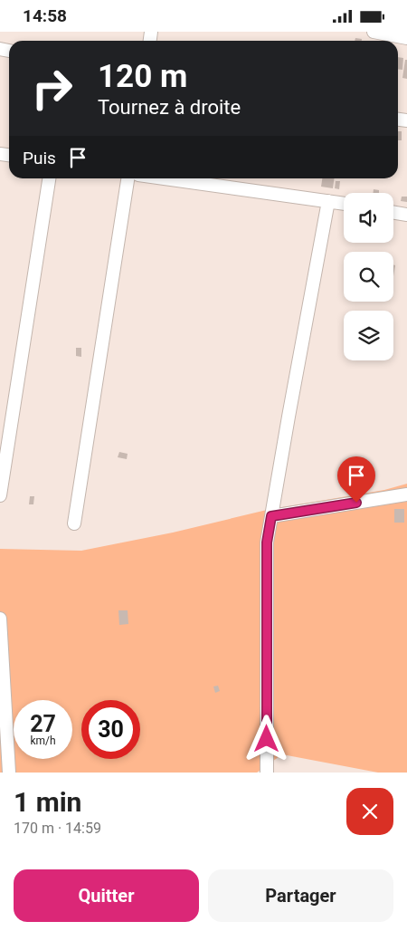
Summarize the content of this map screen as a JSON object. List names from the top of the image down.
{
  "page": {
    "status": "14:58",
    "turn": ["120 m", "Tournez à droite"],
    "then": "Puis",
    "speed": "27 km/h",
    "limit": "30",
    "heading": ["1 min", "170 m · 14:59"],
    "buttons": ["Quitter", "Partager"]
  }
}
